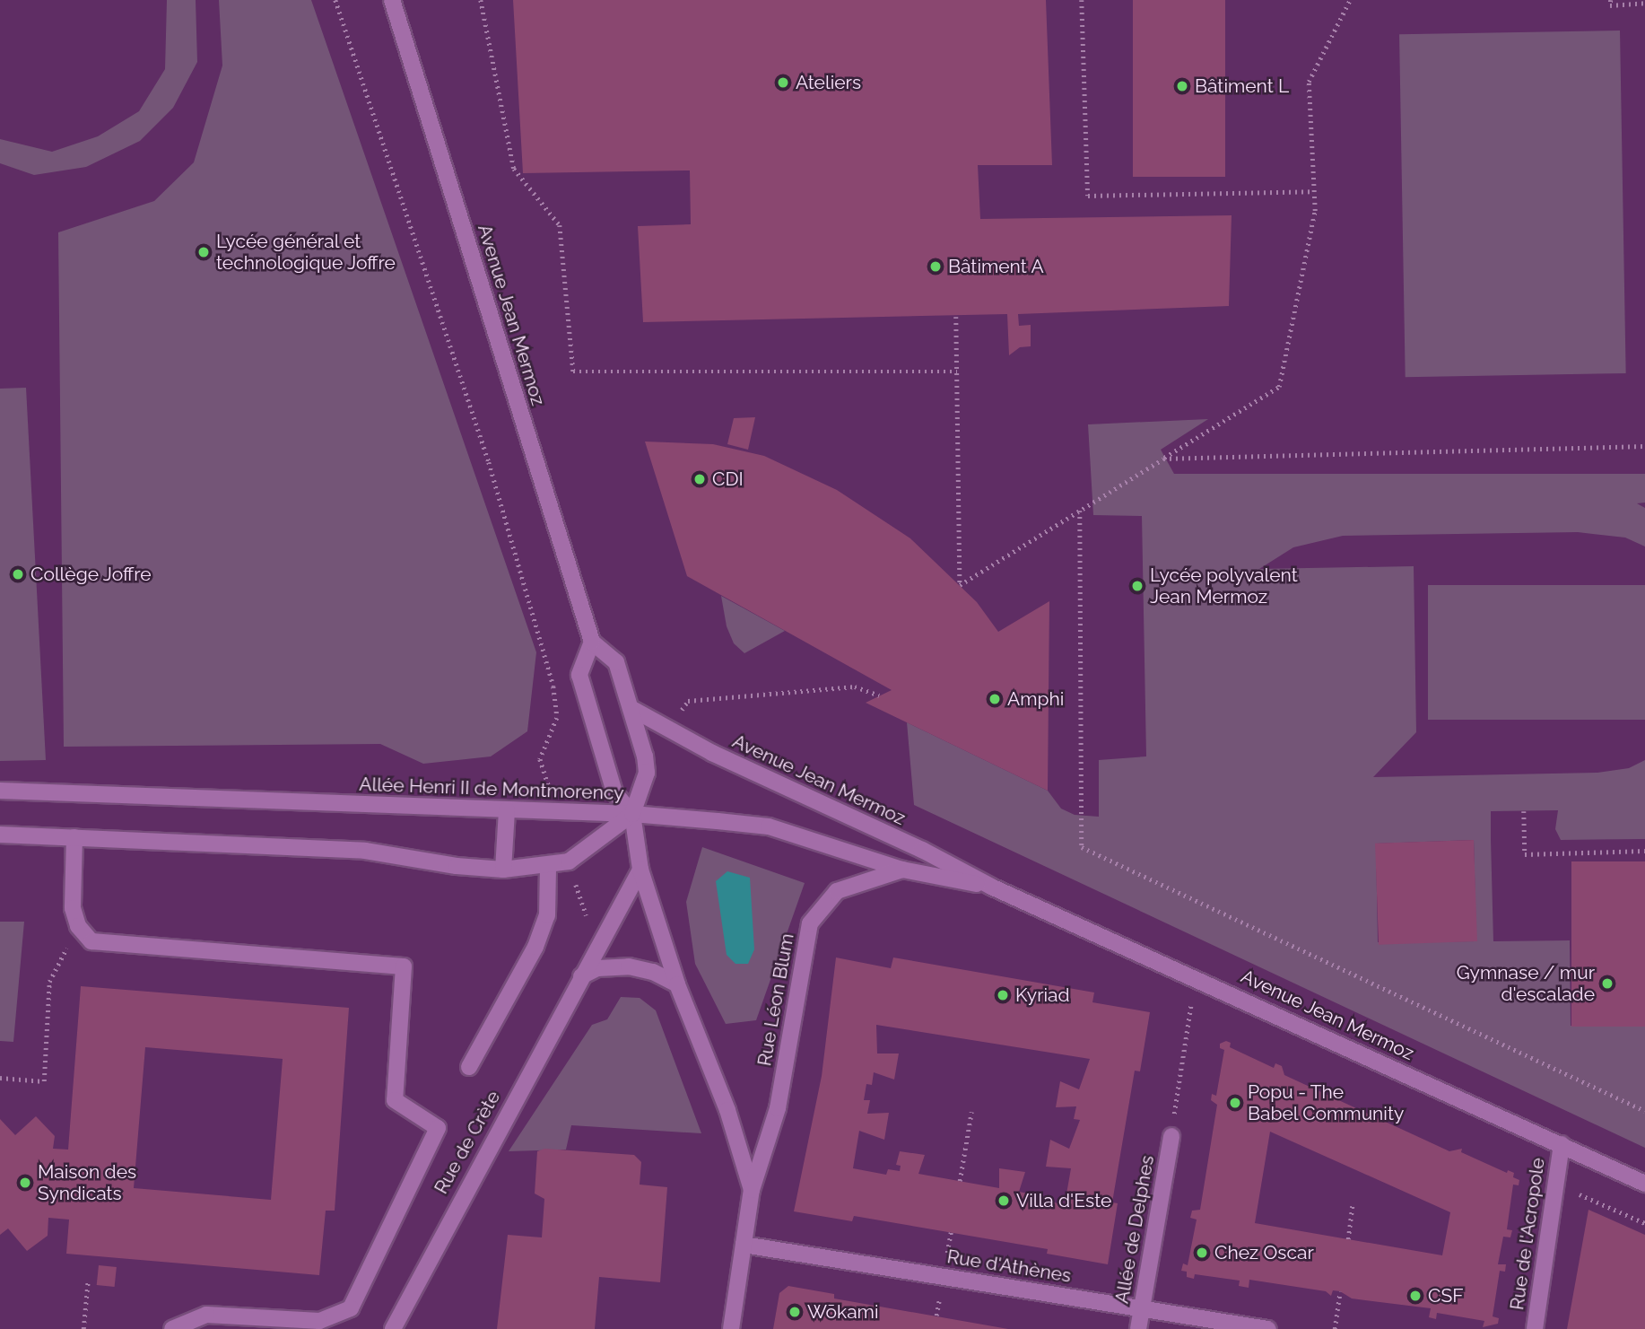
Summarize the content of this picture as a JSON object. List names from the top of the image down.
{
  "streets": {
    "main road": [
      "Avenue Jean Mermoz",
      "Allée Henri II de Montmorency",
      "Rue Léon Blum",
      "Rue de Crète",
      "Allée de Delphes",
      "Rue de l'Acropole",
      "Rue d'Athènes"
    ]
  },
  "crossings": [
    ["Avenue Jean Mermoz", "Allée Henri II de Montmorency"],
    ["Avenue Jean Mermoz", "Rue Léon Blum"],
    ["Avenue Jean Mermoz", "Rue de l'Acropole"],
    ["Allée Henri II de Montmorency", "Rue Léon Blum"],
    ["Rue Léon Blum", "Rue de Crète"],
    ["Rue Léon Blum", "Rue d'Athènes"],
    ["Allée de Delphes", "Rue d'Athènes"]
  ],
  "places": [
    "Ateliers",
    "Bâtiment L",
    "Lycée général et technologique Joffre",
    "Bâtiment A",
    "CDI",
    "Collège Joffre",
    "Lycée polyvalent Jean Mermoz",
    "Amphi",
    "Gymnase / mur d'escalade",
    "Kyriad",
    "Popu - The Babel Community",
    "Maison des Syndicats",
    "Villa d'Este",
    "Chez Oscar",
    "CSF",
    "Wōkami"
  ]
}
